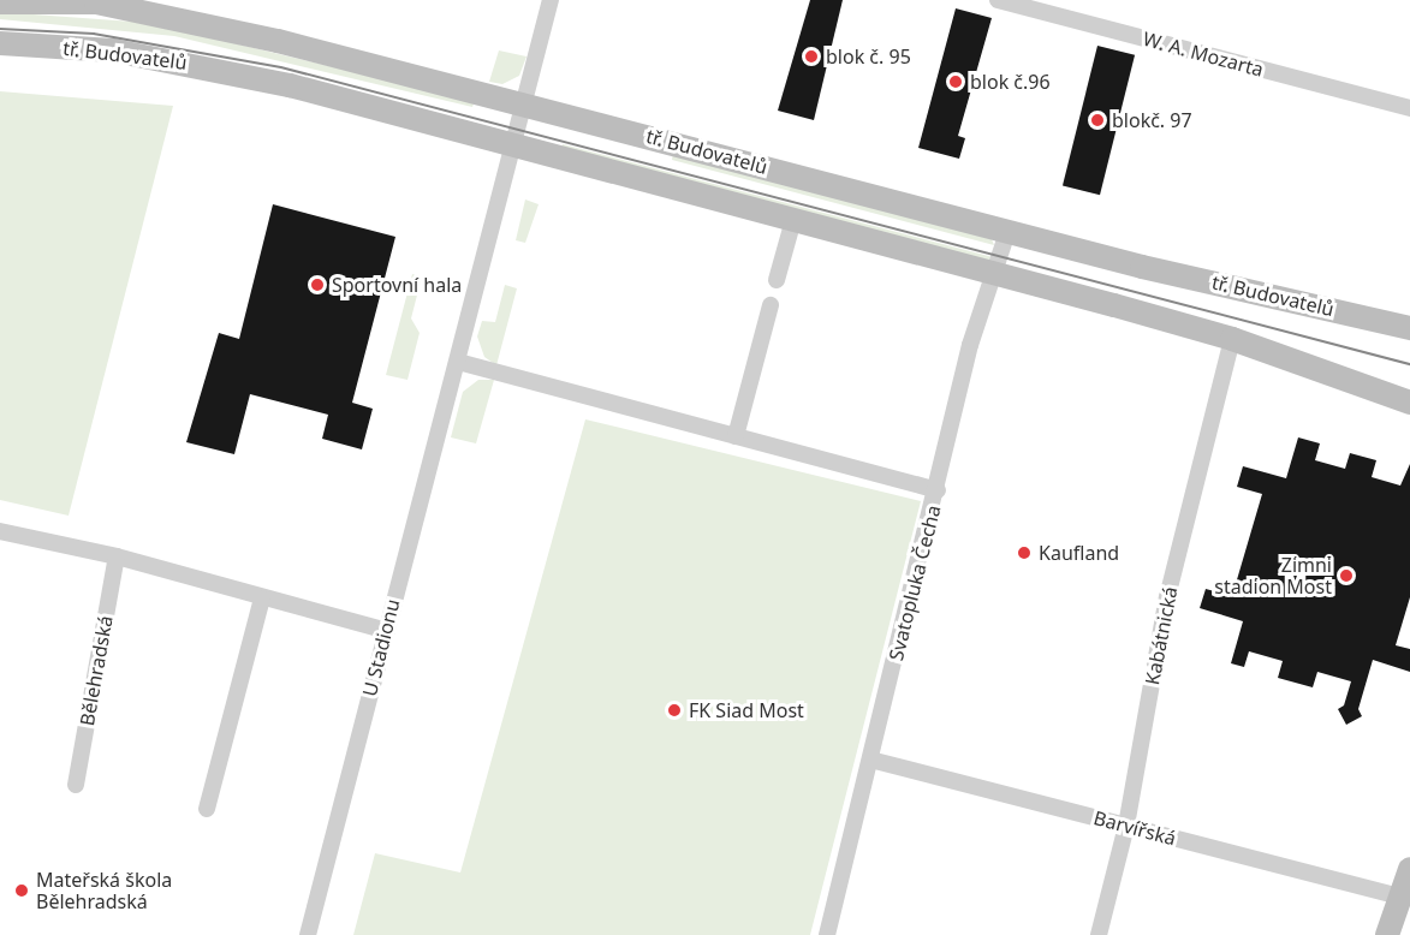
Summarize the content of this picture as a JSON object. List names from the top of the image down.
{
  "streets": {
    "street": [
      "W. A. Mozarta",
      "tř. Budovatelů",
      "Svatopluka Čecha",
      "Kabátnická",
      "U Stadionu",
      "Bělehradská",
      "Barvířská"
    ]
  },
  "crossings": [
    ["tř. Budovatelů", "Svatopluka Čecha"],
    ["tř. Budovatelů", "Kabátnická"],
    ["tř. Budovatelů", "U Stadionu"],
    ["Svatopluka Čecha", "Barvířská"],
    ["Kabátnická", "Barvířská"]
  ],
  "places": [
    "blok č. 95",
    "blok č.96",
    "blokč. 97",
    "Sportovní hala",
    "Kaufland",
    "Zimni stadion Most",
    "FK Siad Most",
    "Mateřská škola Bělehradská"
  ]
}
